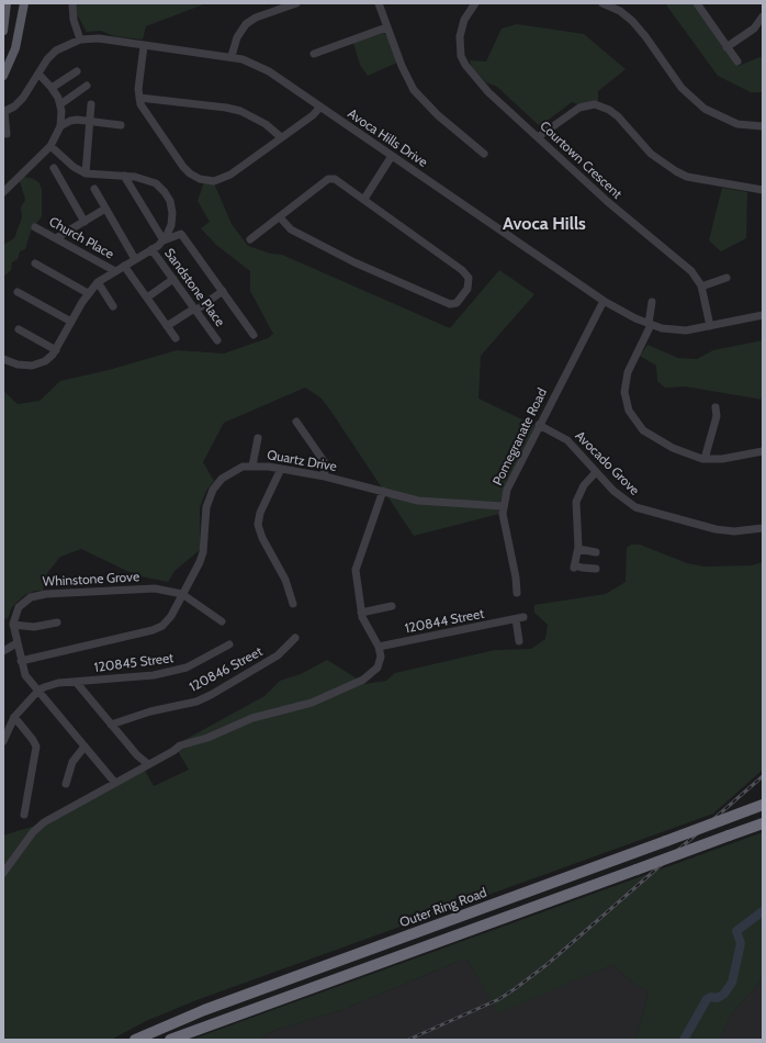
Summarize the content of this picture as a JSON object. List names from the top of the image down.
{
  "streets": {
    "highway": ["Outer Ring Road"],
    "street": [
      "Avoca Hills Drive",
      "Courtown Crescent",
      "Church Place",
      "Sandstone Place",
      "Pomegranate Road",
      "Quartz Drive",
      "Avocado Grove",
      "Whinstone Grove",
      "120844 Street",
      "120845 Street",
      "120846 Street"
    ]
  },
  "crossings": [
    ["Avoca Hills Drive", "Courtown Crescent"],
    ["Avoca Hills Drive", "Pomegranate Road"],
    ["Pomegranate Road", "Quartz Drive"],
    ["Pomegranate Road", "Avocado Grove"],
    ["Quartz Drive", "Whinstone Grove"]
  ],
  "districts": ["Avoca Hills"]
}
